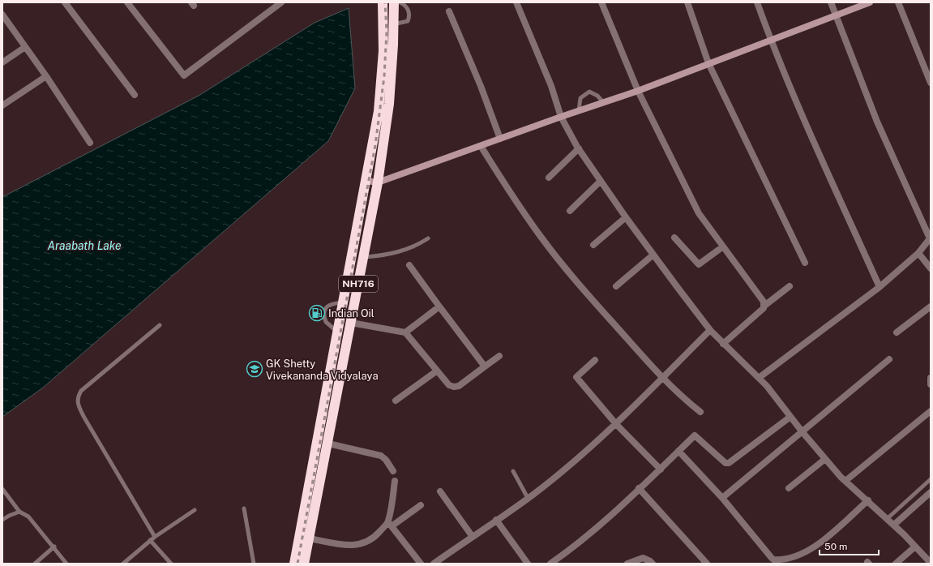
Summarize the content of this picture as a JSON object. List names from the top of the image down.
{
  "streets": {
    "highway": ["NH716"]
  },
  "water": ["Araabath Lake"],
  "places": {
    "fuel station": ["Indian Oil"],
    "school or university": ["GK Shetty Vivekananda Vidyalaya"]
  },
  "scale_bar": "50 m"
}
